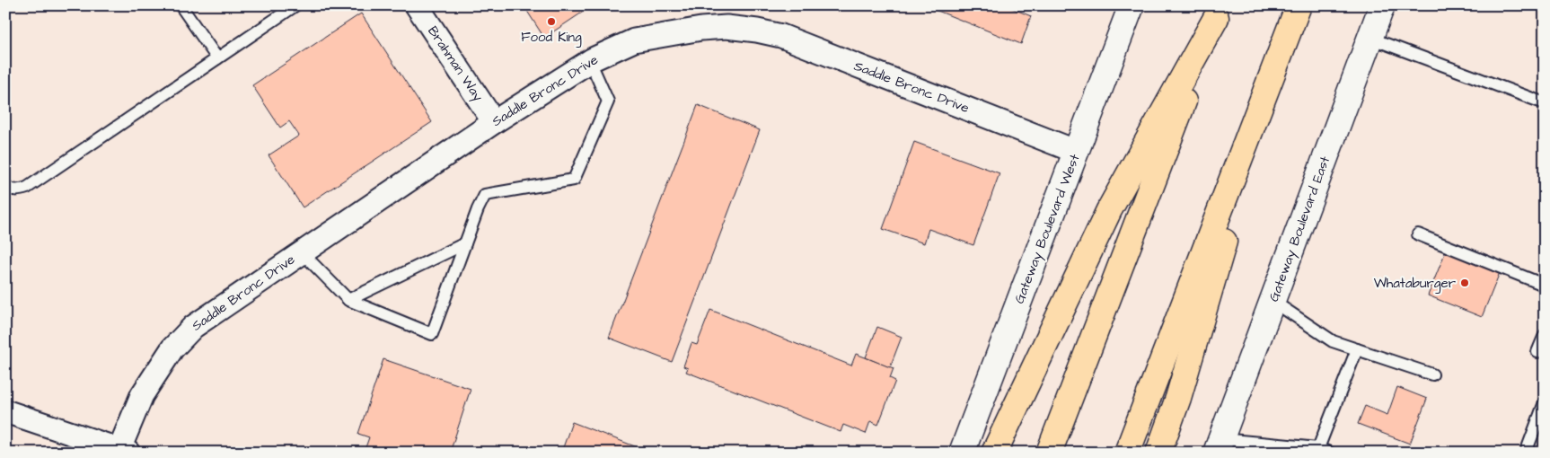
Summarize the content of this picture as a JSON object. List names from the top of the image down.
{
  "streets": {
    "main road": ["Gateway Boulevard West", "Gateway Boulevard East"],
    "street": ["Brahman Way", "Saddle Bronc Drive"]
  },
  "crossings": [
    ["Brahman Way", "Saddle Bronc Drive"],
    ["Saddle Bronc Drive", "Gateway Boulevard West"]
  ],
  "places": ["Food King", "Whataburger"]
}
